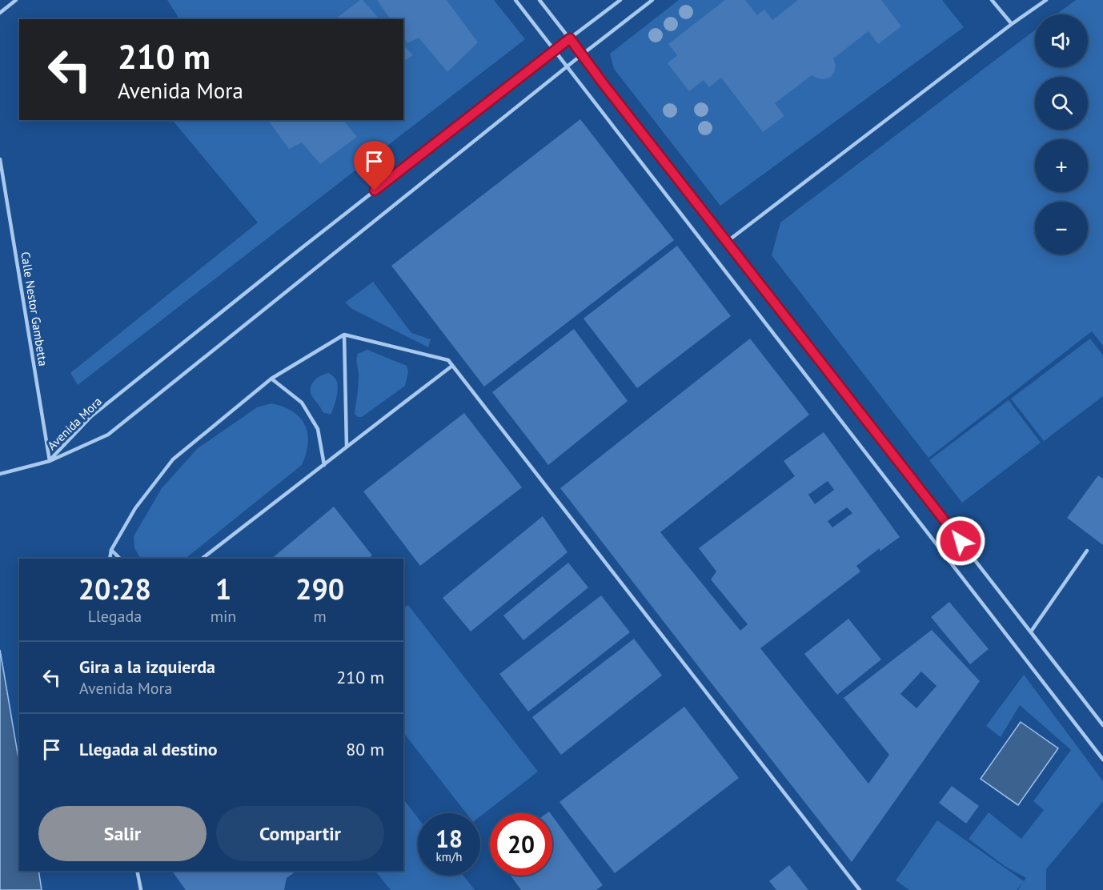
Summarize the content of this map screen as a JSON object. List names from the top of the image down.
{
  "streets": {
    "lane": ["Calle Nestor Gambetta", "Avenida Mora"]
  },
  "crossings": [
    ["Calle Nestor Gambetta", "Avenida Mora"]
  ],
  "page": {
    "map_buttons": ["+", "−"],
    "turn": ["210 m", "Avenida Mora"],
    "eta": [
      "20:28",
      "Llegada",
      "1",
      "min",
      "290",
      "m"
    ],
    "list": [
      {
        "name": "Gira a la izquierda",
        "note": "Avenida Mora",
        "value": "210 m"
      },
      {
        "name": "Llegada al destino",
        "value": "80 m"
      }
    ],
    "buttons": ["Salir", "Compartir"],
    "speed": "18 km/h",
    "limit": "20"
  }
}
